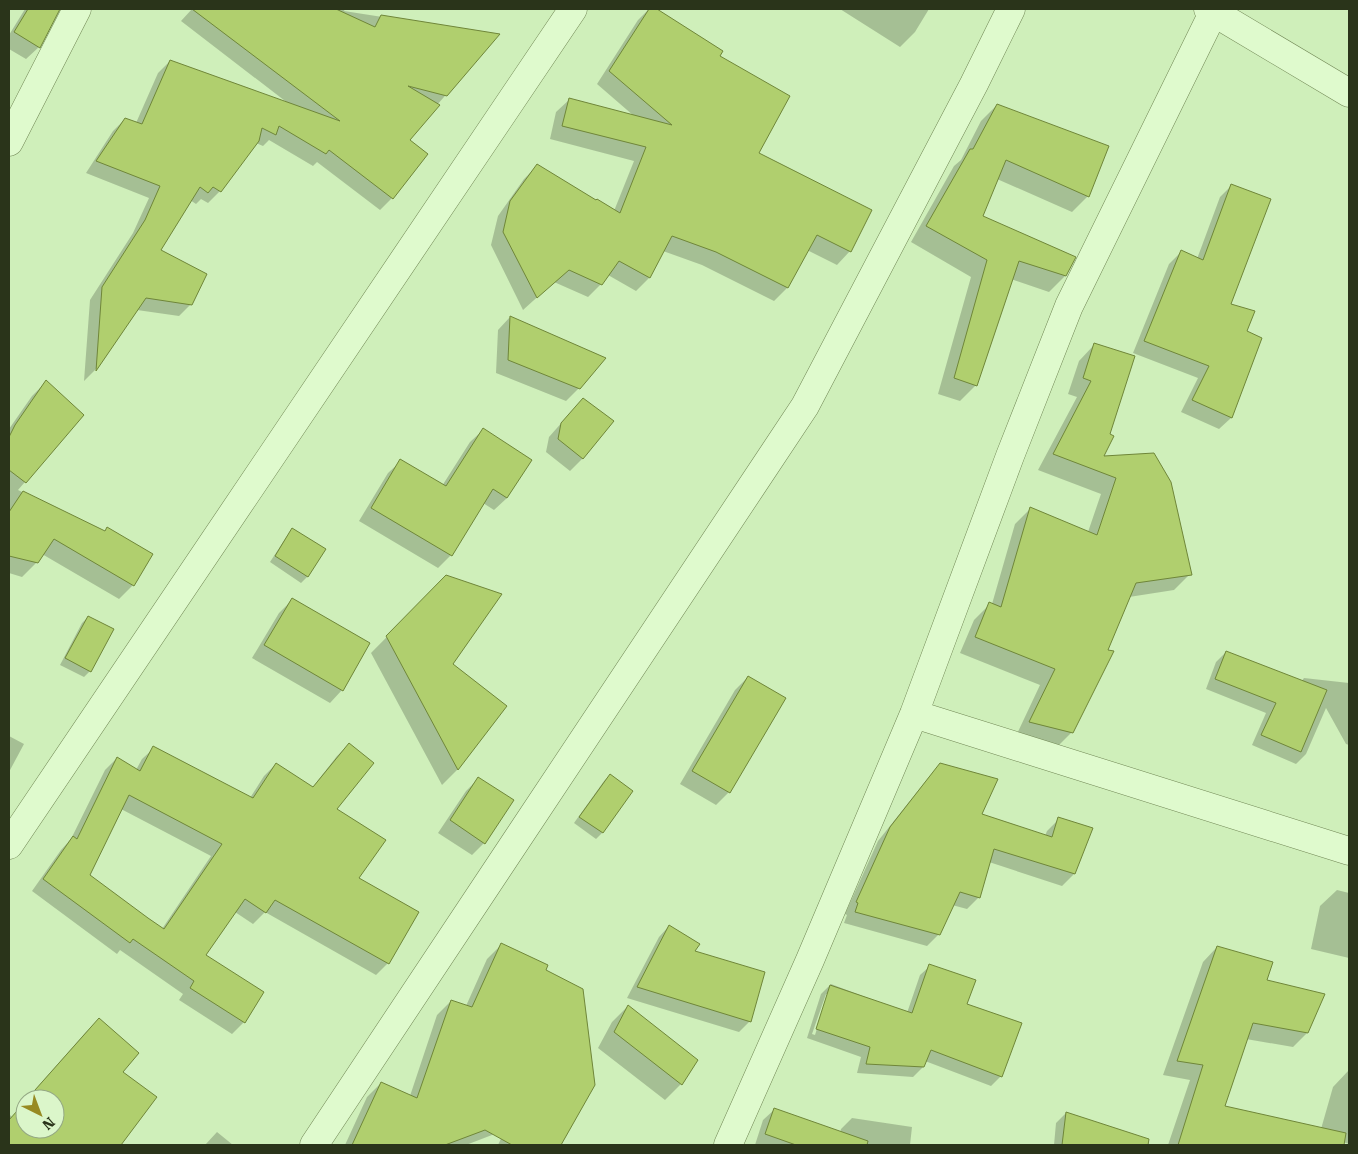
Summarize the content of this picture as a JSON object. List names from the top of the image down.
{
  "north": "bottom right"
}
